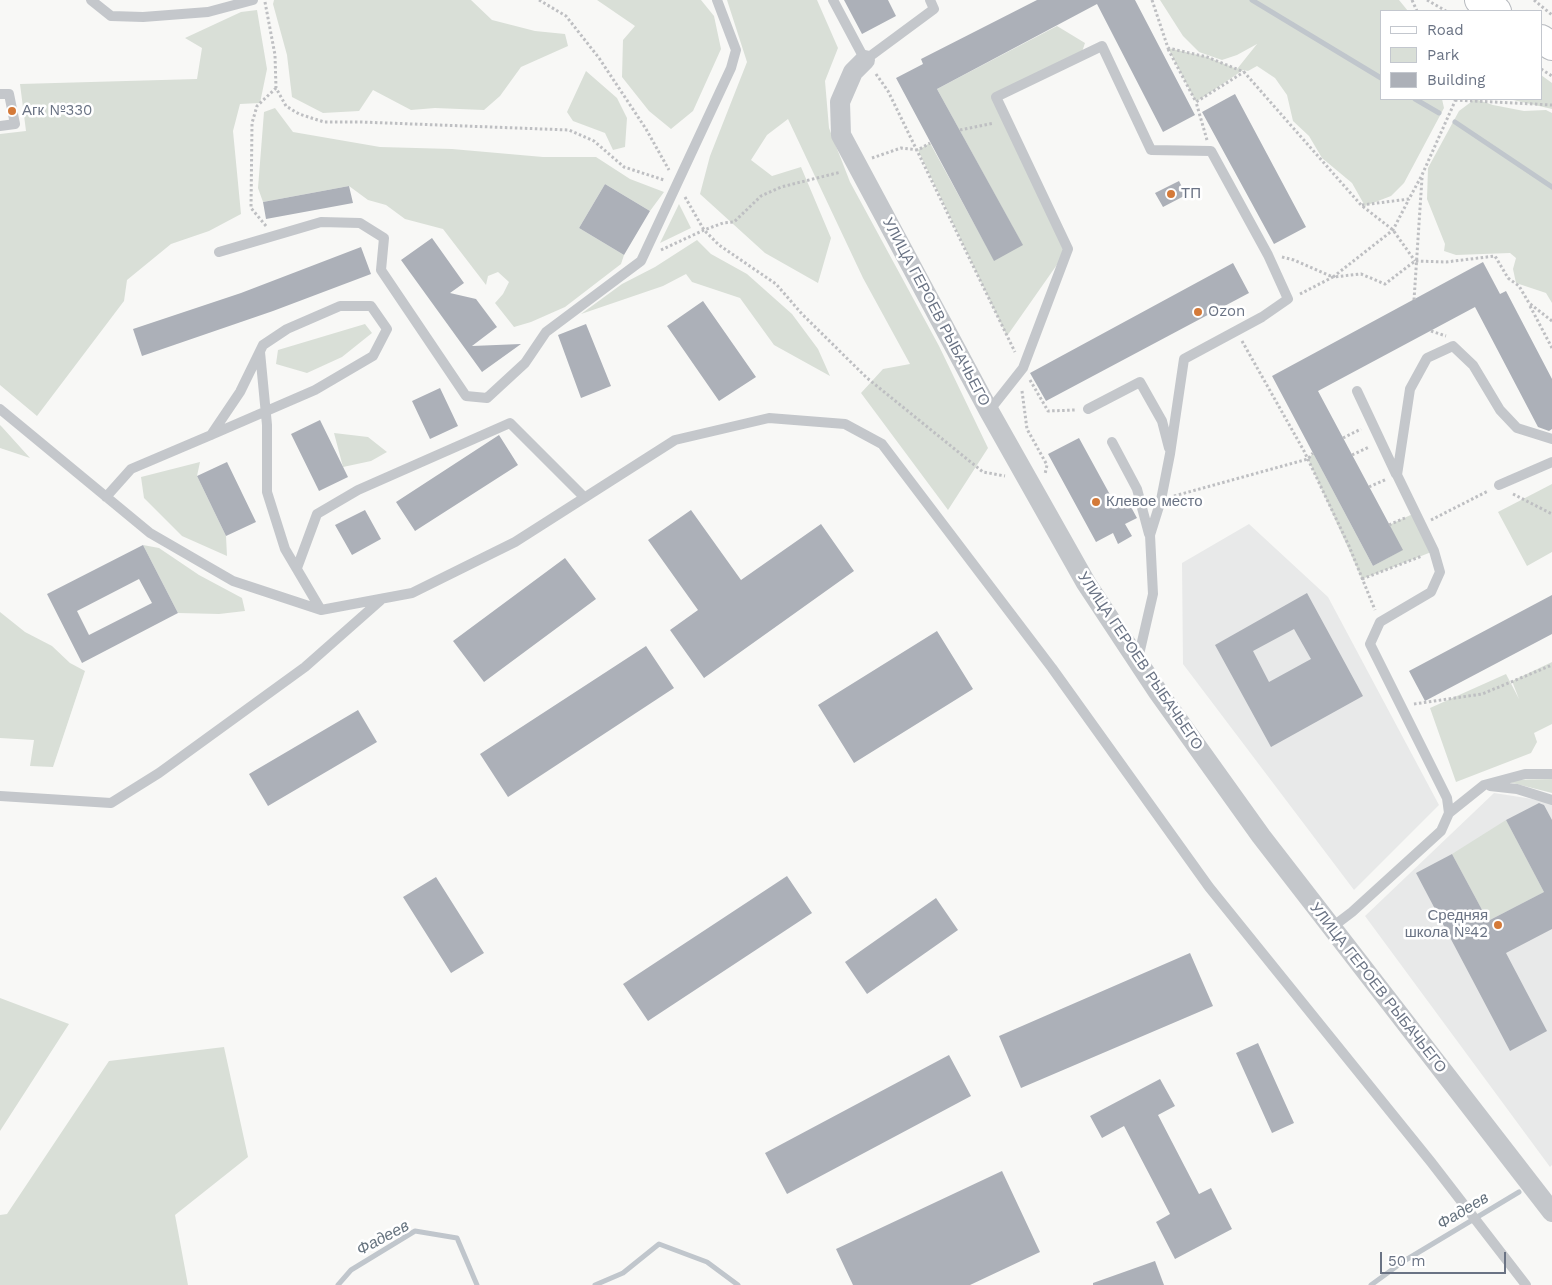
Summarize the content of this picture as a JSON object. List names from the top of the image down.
{
  "streets": {
    "street": ["УЛИЦА ГЕРОЕВ РЫБАЧЬЕГО"]
  },
  "water": ["Фадеев"],
  "places": [
    "Агк №330",
    "ТП",
    "Ozon",
    "Клевое место",
    "Средняя школа №42"
  ],
  "legend": ["Road", "Park", "Building"],
  "scale_bar": "50 m"
}
